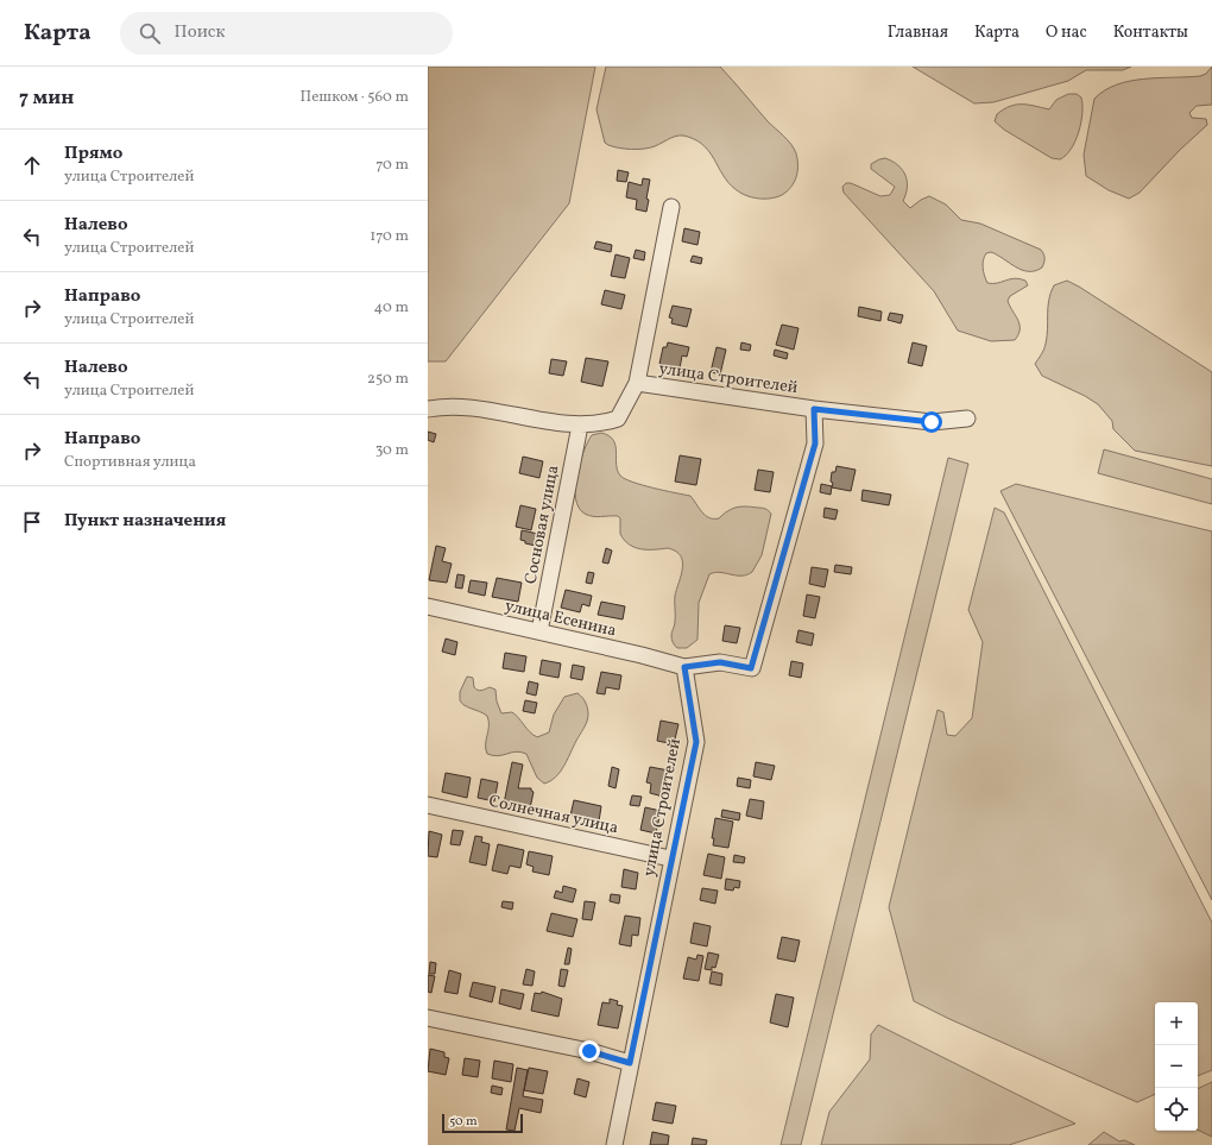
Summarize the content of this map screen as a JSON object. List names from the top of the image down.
{
  "streets": {
    "street": [
      "улица Строителей",
      "Сосновая улица",
      "улица Есенина",
      "Солнечная улица"
    ]
  },
  "crossings": [
    ["улица Строителей", "улица Есенина"],
    ["улица Строителей", "Солнечная улица"],
    ["Сосновая улица", "улица Есенина"]
  ],
  "scale_bar": "50 m",
  "page": {
    "header": "Карта",
    "search": "Поиск",
    "nav": [
      "Главная",
      "Карта",
      "О нас",
      "Контакты"
    ],
    "heading": ["7 мин", "Пешком · 560 m"],
    "list": [
      ["Прямо", "улица Строителей", "70 m"],
      ["Налево", "улица Строителей", "170 m"],
      ["Направо", "улица Строителей", "40 m"],
      ["Налево", "улица Строителей", "250 m"],
      ["Направо", "Спортивная улица", "30 m"],
      "Пункт назначения"
    ],
    "map_buttons": ["+", "−"],
    "scale": "50 m"
  }
}
